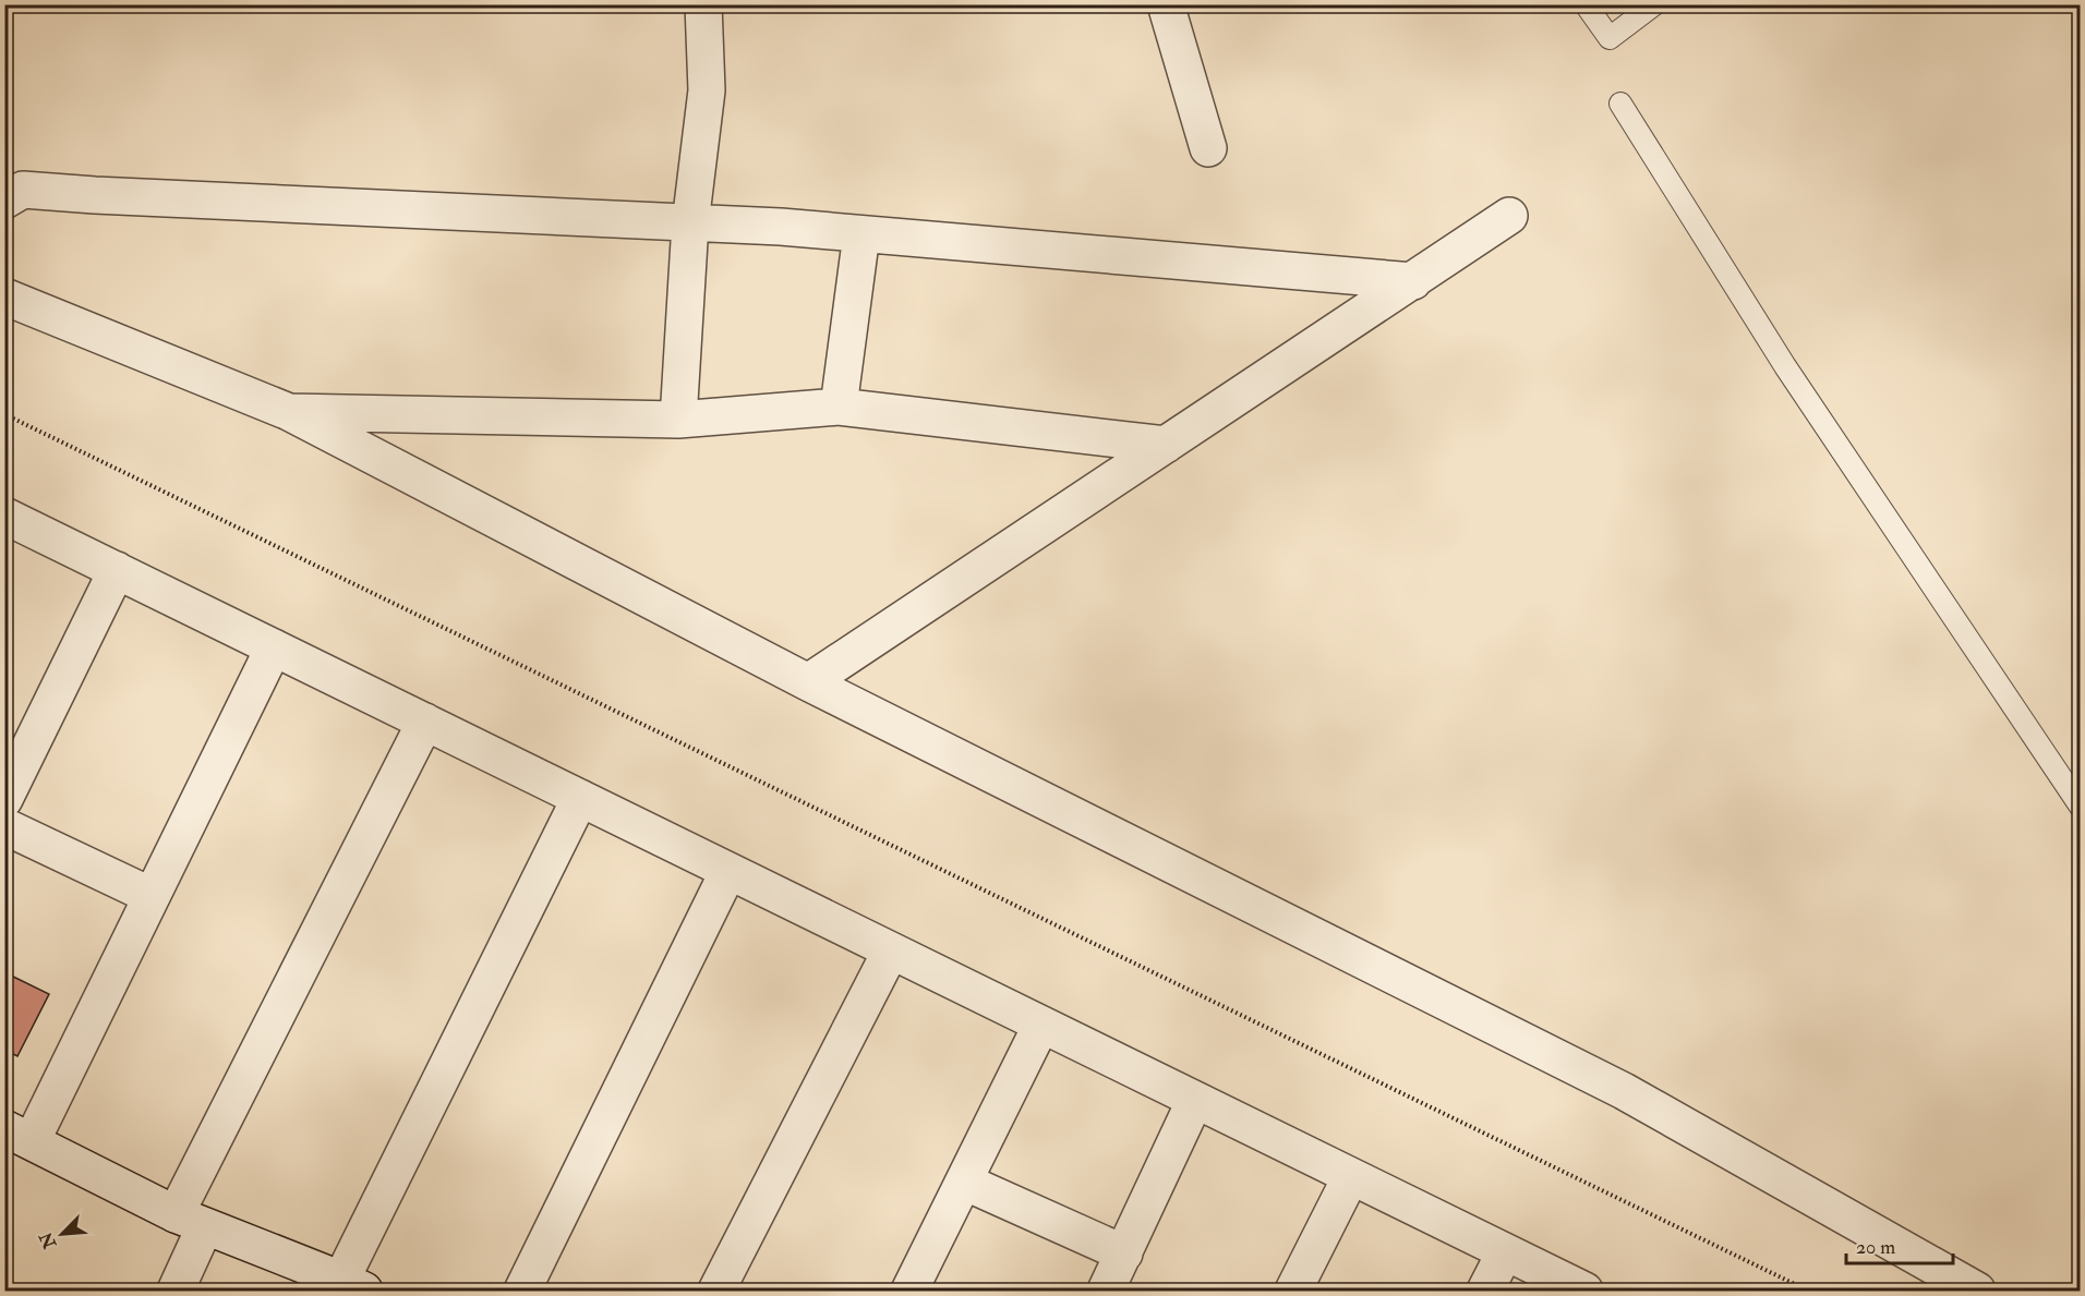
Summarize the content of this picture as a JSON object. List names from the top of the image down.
{
  "scale_bar": "20 m",
  "north": "bottom left"
}
